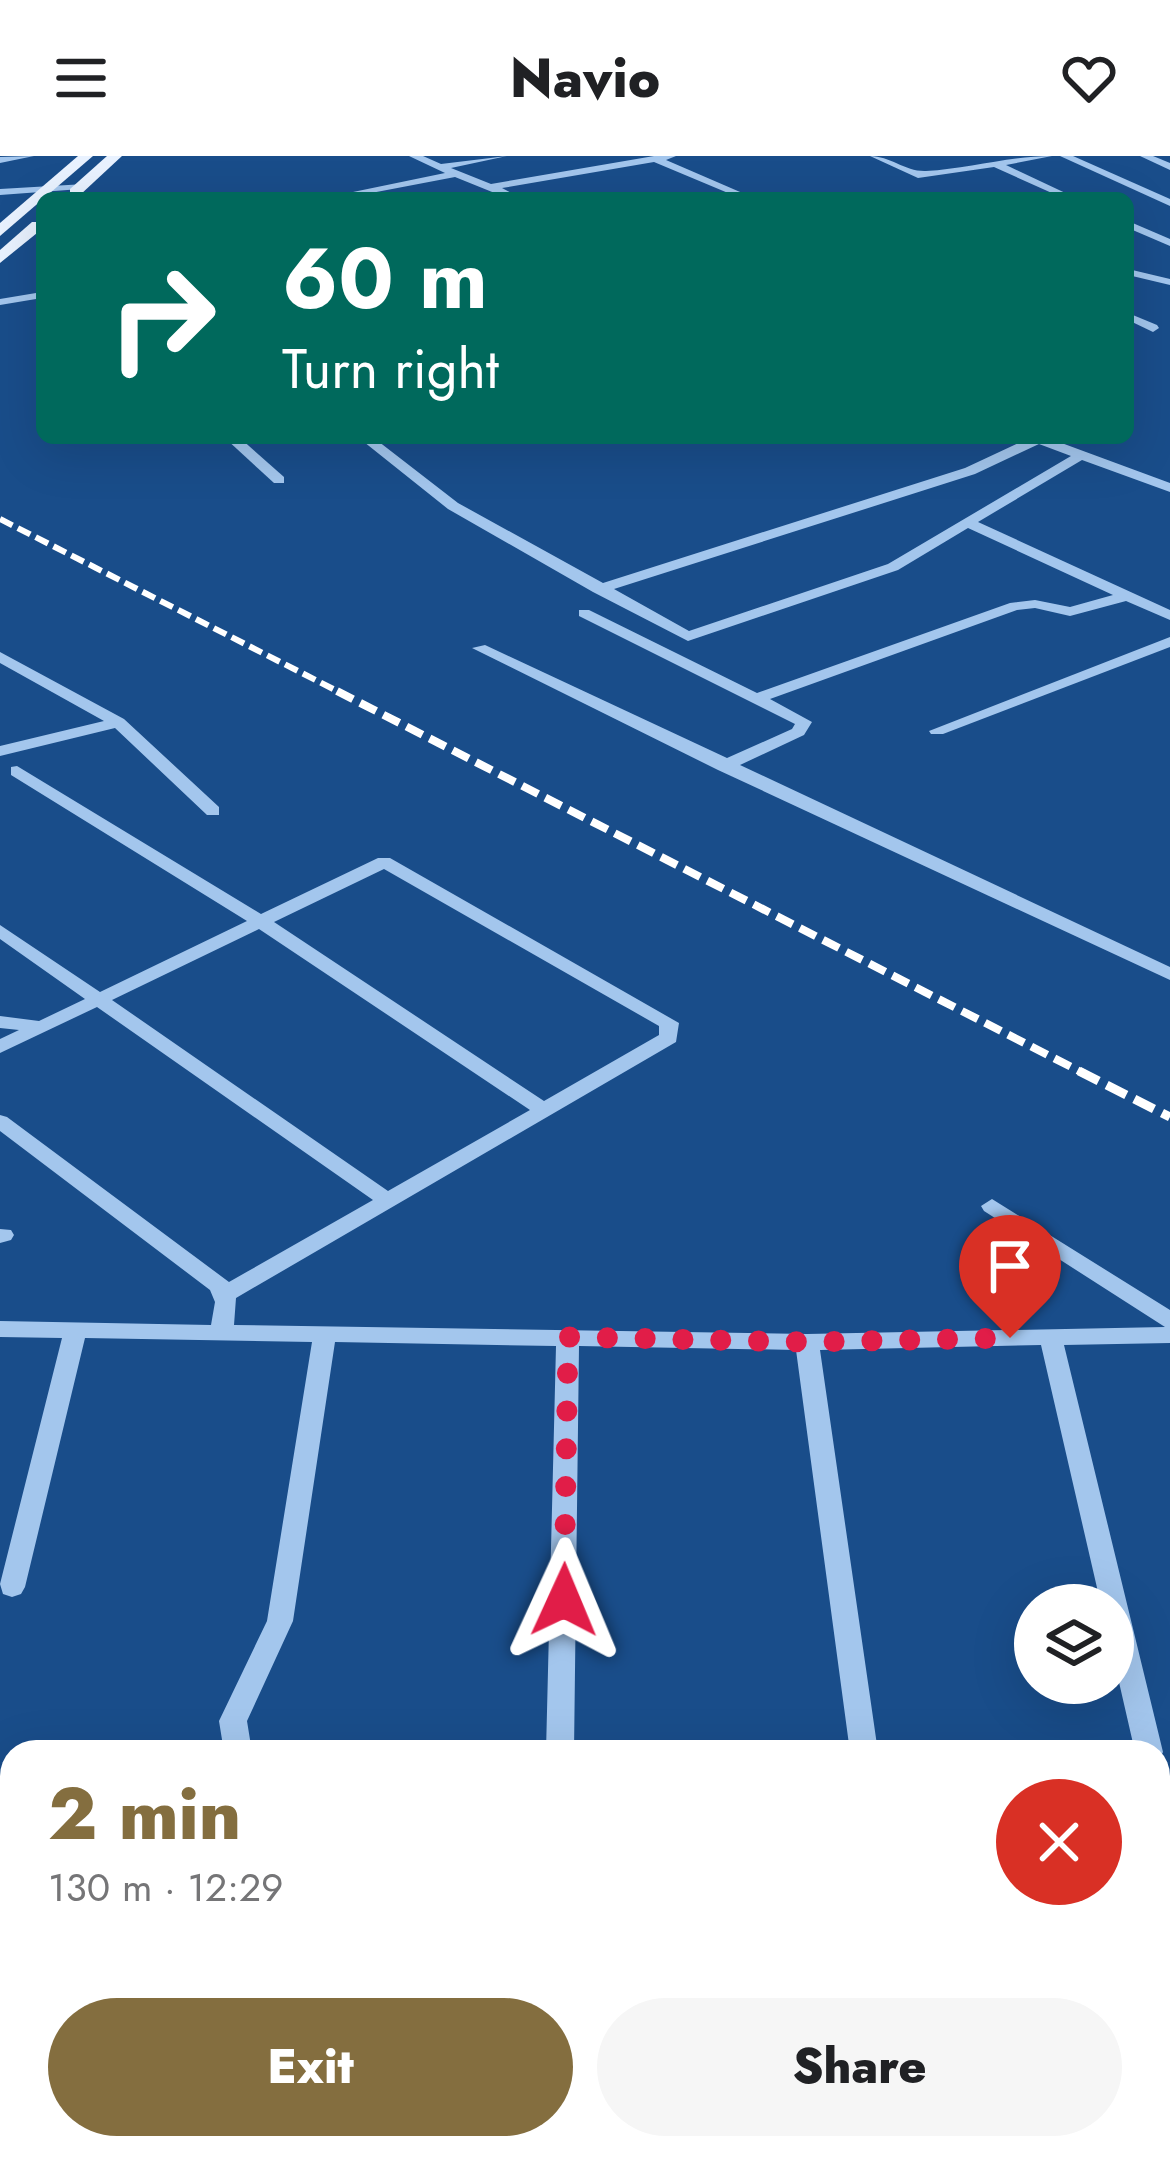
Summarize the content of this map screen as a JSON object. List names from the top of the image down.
{
  "page": {
    "header": "Navio",
    "turn": ["60 m", "Turn right"],
    "heading": ["2 min", "130 m · 12:29"],
    "buttons": ["Exit", "Share"]
  }
}
